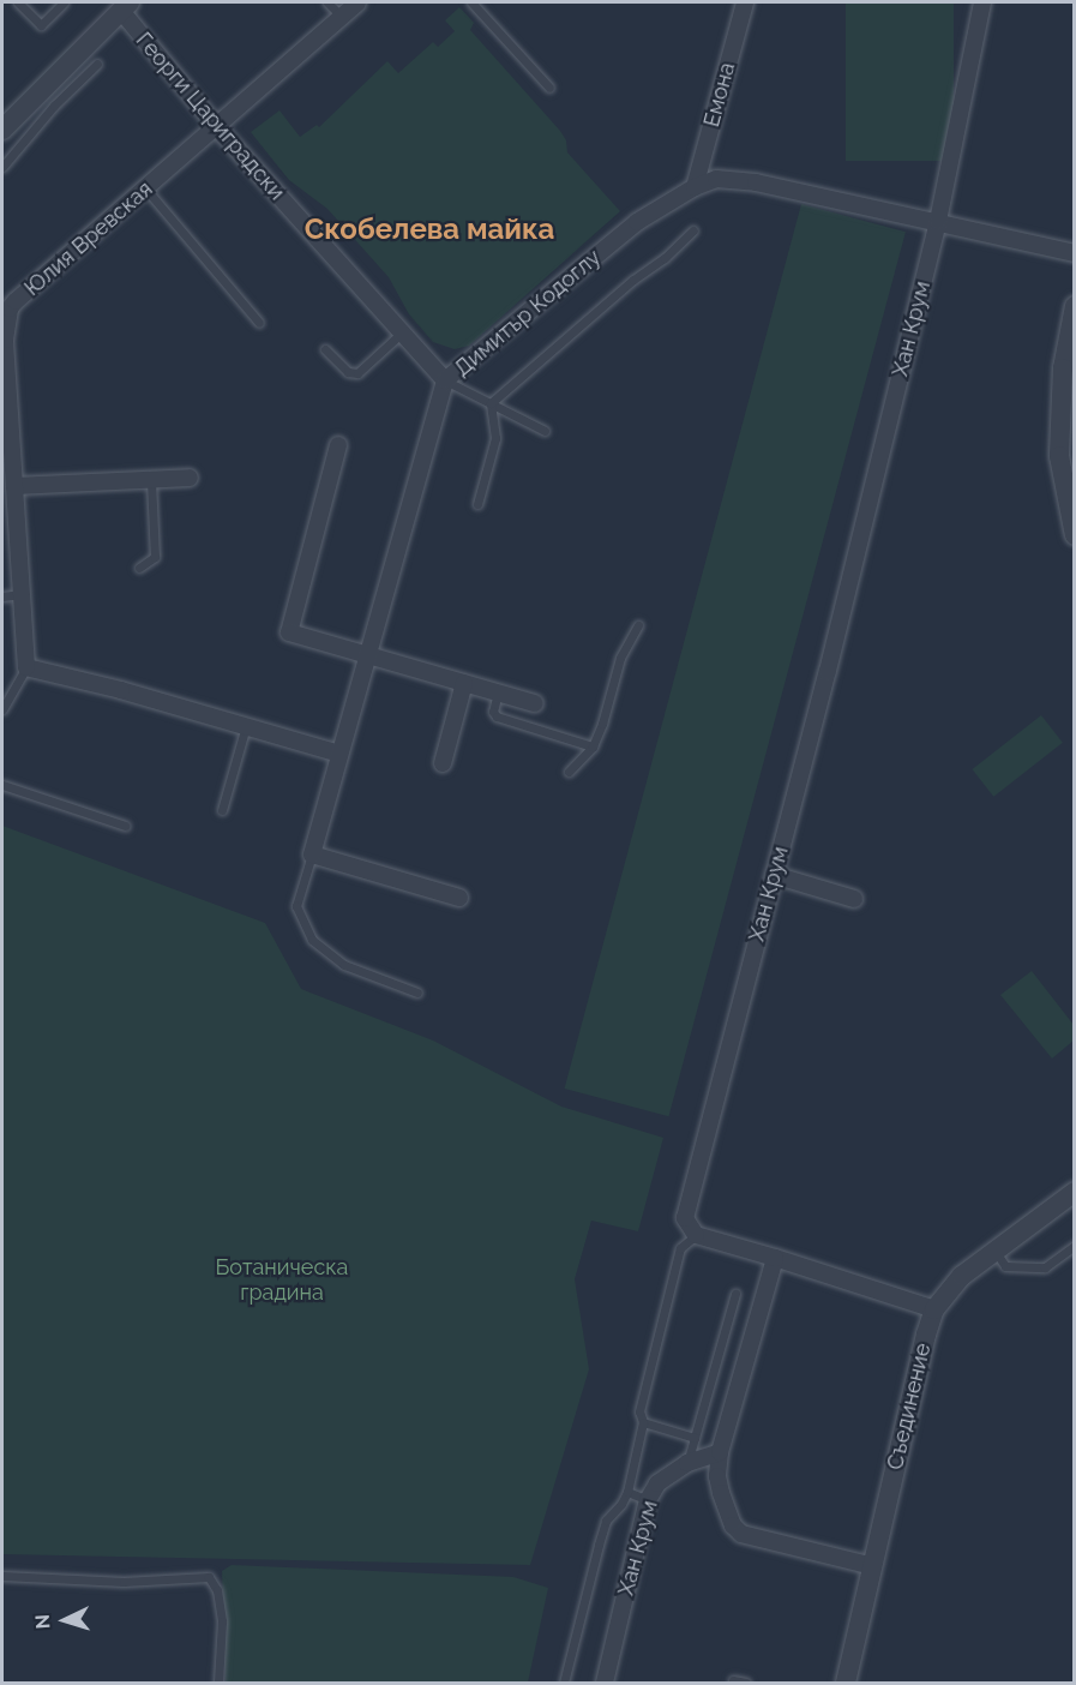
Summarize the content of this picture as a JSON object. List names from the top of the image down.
{
  "streets": {
    "street": [
      "Емона",
      "Георги Цариградски",
      "Юлия Вревская",
      "Димитър Кодоглу",
      "Хан Крум",
      "Съединение"
    ]
  },
  "crossings": [
    ["Емона", "Димитър Кодоглу"],
    ["Георги Цариградски", "Юлия Вревская"],
    ["Георги Цариградски", "Димитър Кодоглу"],
    ["Димитър Кодоглу", "Хан Крум"]
  ],
  "districts": ["Скобелева майка"],
  "parks": ["Ботаническа градина"],
  "north": "left"
}
